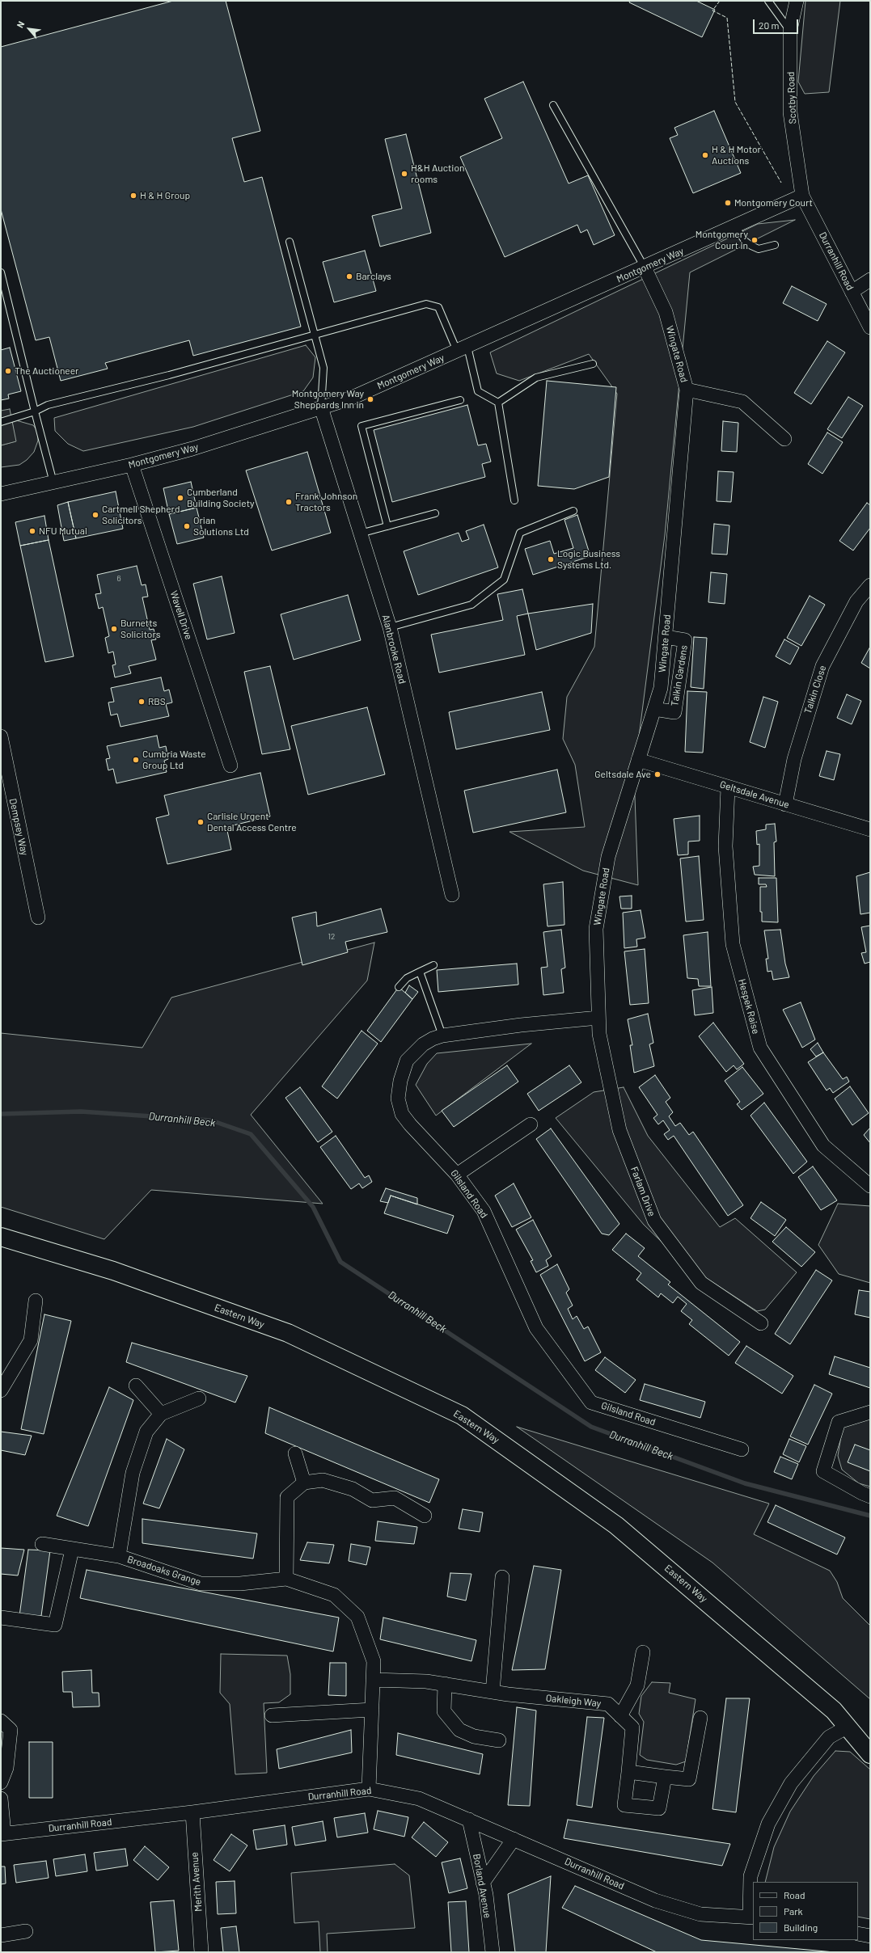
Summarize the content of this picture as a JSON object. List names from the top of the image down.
{
  "streets": {
    "street": [
      "Scotby Road",
      "Durranhill Road",
      "Montgomery Way",
      "Wingate Road",
      "Wavell Drive",
      "Alanbrooke Road",
      "Talkin Gardens",
      "Talkin Close",
      "Geltsdale Avenue",
      "Dempsey Way",
      "Hespek Raise",
      "Farlam Drive",
      "Gilsland Road",
      "Eastern Way",
      "Broadoaks Grange",
      "Oakleigh Way",
      "Merith Avenue",
      "Borland Avenue"
    ]
  },
  "crossings": [
    ["Scotby Road", "Durranhill Road"],
    ["Scotby Road", "Montgomery Way"],
    ["Durranhill Road", "Montgomery Way"],
    ["Durranhill Road", "Broadoaks Grange"],
    ["Durranhill Road", "Merith Avenue"],
    ["Durranhill Road", "Borland Avenue"],
    ["Montgomery Way", "Wingate Road"],
    ["Montgomery Way", "Wavell Drive"],
    ["Montgomery Way", "Alanbrooke Road"],
    ["Wingate Road", "Talkin Gardens"],
    ["Wingate Road", "Geltsdale Avenue"],
    ["Wingate Road", "Farlam Drive"],
    ["Wingate Road", "Gilsland Road"],
    ["Talkin Close", "Geltsdale Avenue"],
    ["Geltsdale Avenue", "Hespek Raise"],
    ["Farlam Drive", "Gilsland Road"],
    ["Broadoaks Grange", "Oakleigh Way"]
  ],
  "water": ["Durranhill Beck"],
  "places": [
    "H & H Motor Auctions",
    "H&H Auction rooms",
    "H & H Group",
    "Montgomery Court",
    "Montgomery Court in",
    "Barclays",
    "The Auctioneer",
    "Montgomery Way Sheppards Inn in",
    "Cumberland Building Society",
    "Frank Johnson Tractors",
    "Cartmell Shepherd Solicitors",
    "Orian Solutions Ltd",
    "NFU Mutual",
    "Logic Business Systems Ltd.",
    "Burnetts Solicitors",
    "RBS",
    "Cumbria Waste Group Ltd",
    "Geltsdale Ave",
    "Carlisle Urgent Dental Access Centre"
  ],
  "house_numbers": ["6", "12"],
  "legend": ["Road", "Park", "Building"],
  "scale_bar": "20 m",
  "north": "top left"
}
